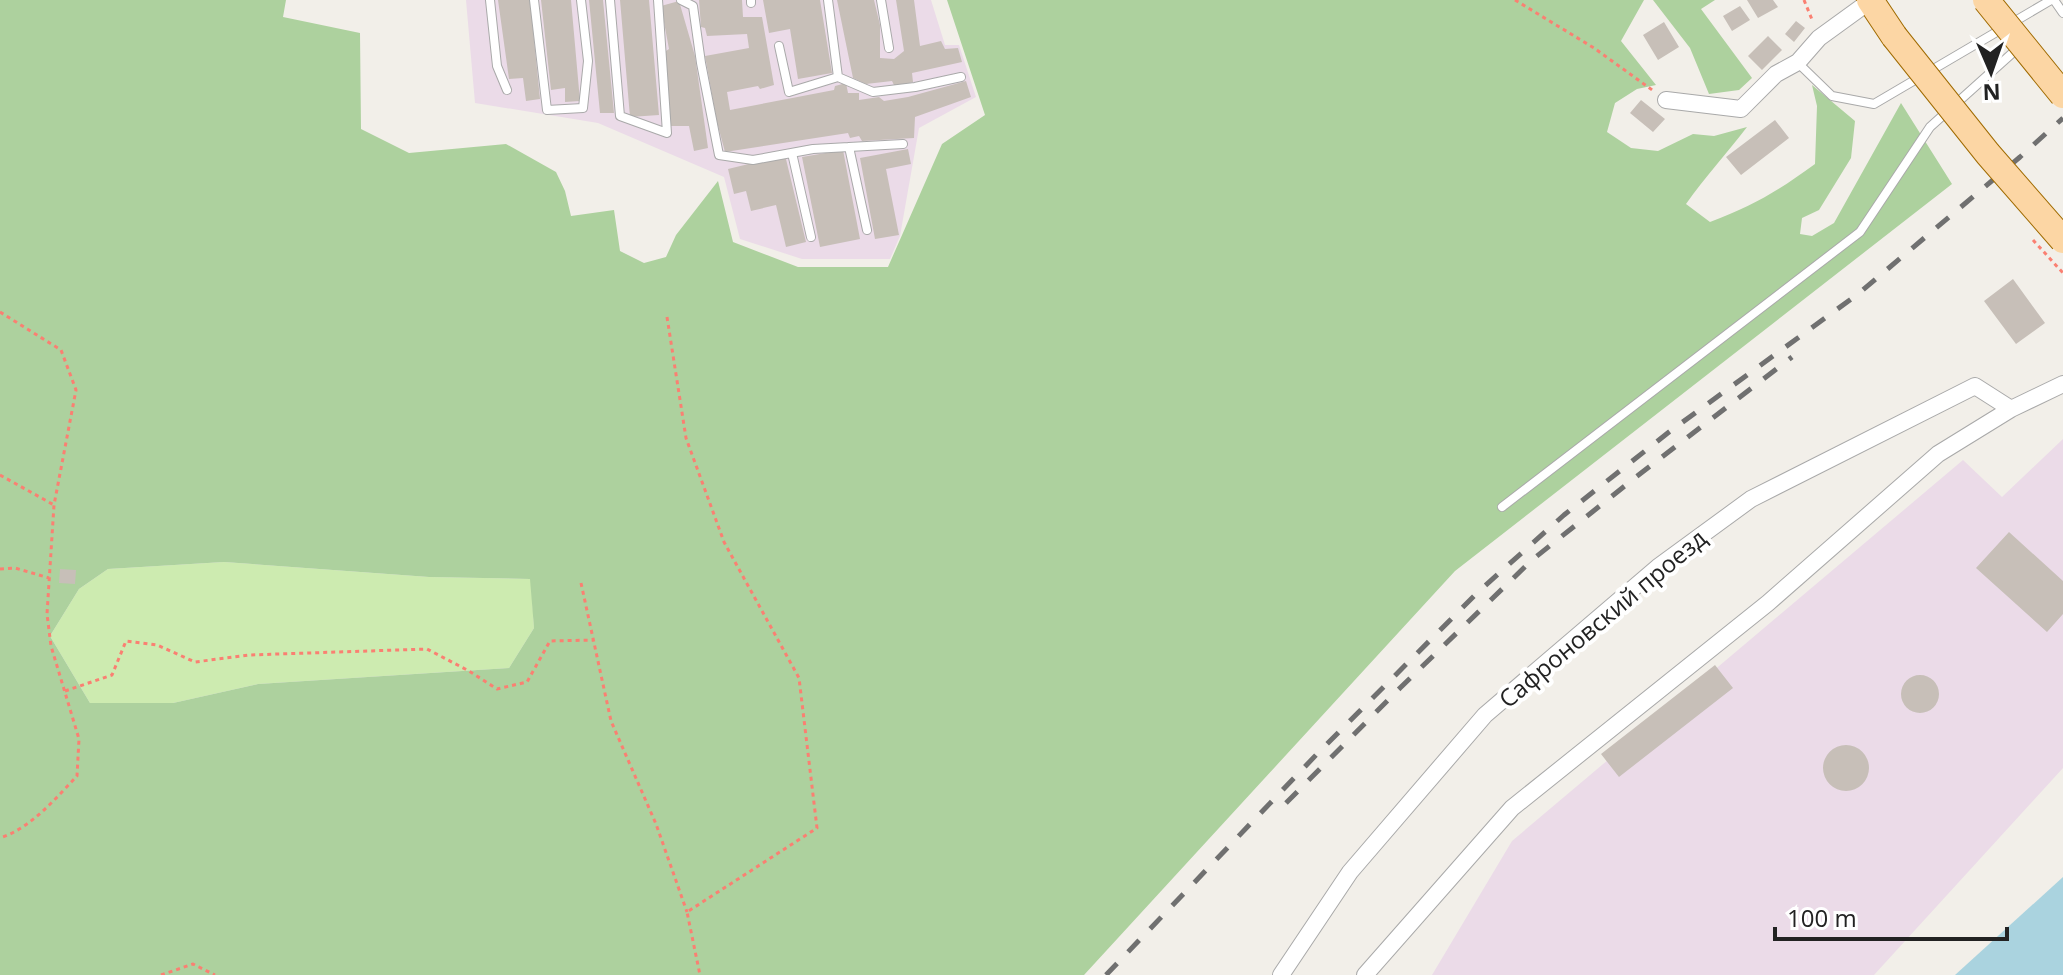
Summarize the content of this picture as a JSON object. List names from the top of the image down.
{
  "streets": {
    "street": ["Сафроновский проезд"]
  },
  "scale_bar": "100 m",
  "north": "bottom"
}
